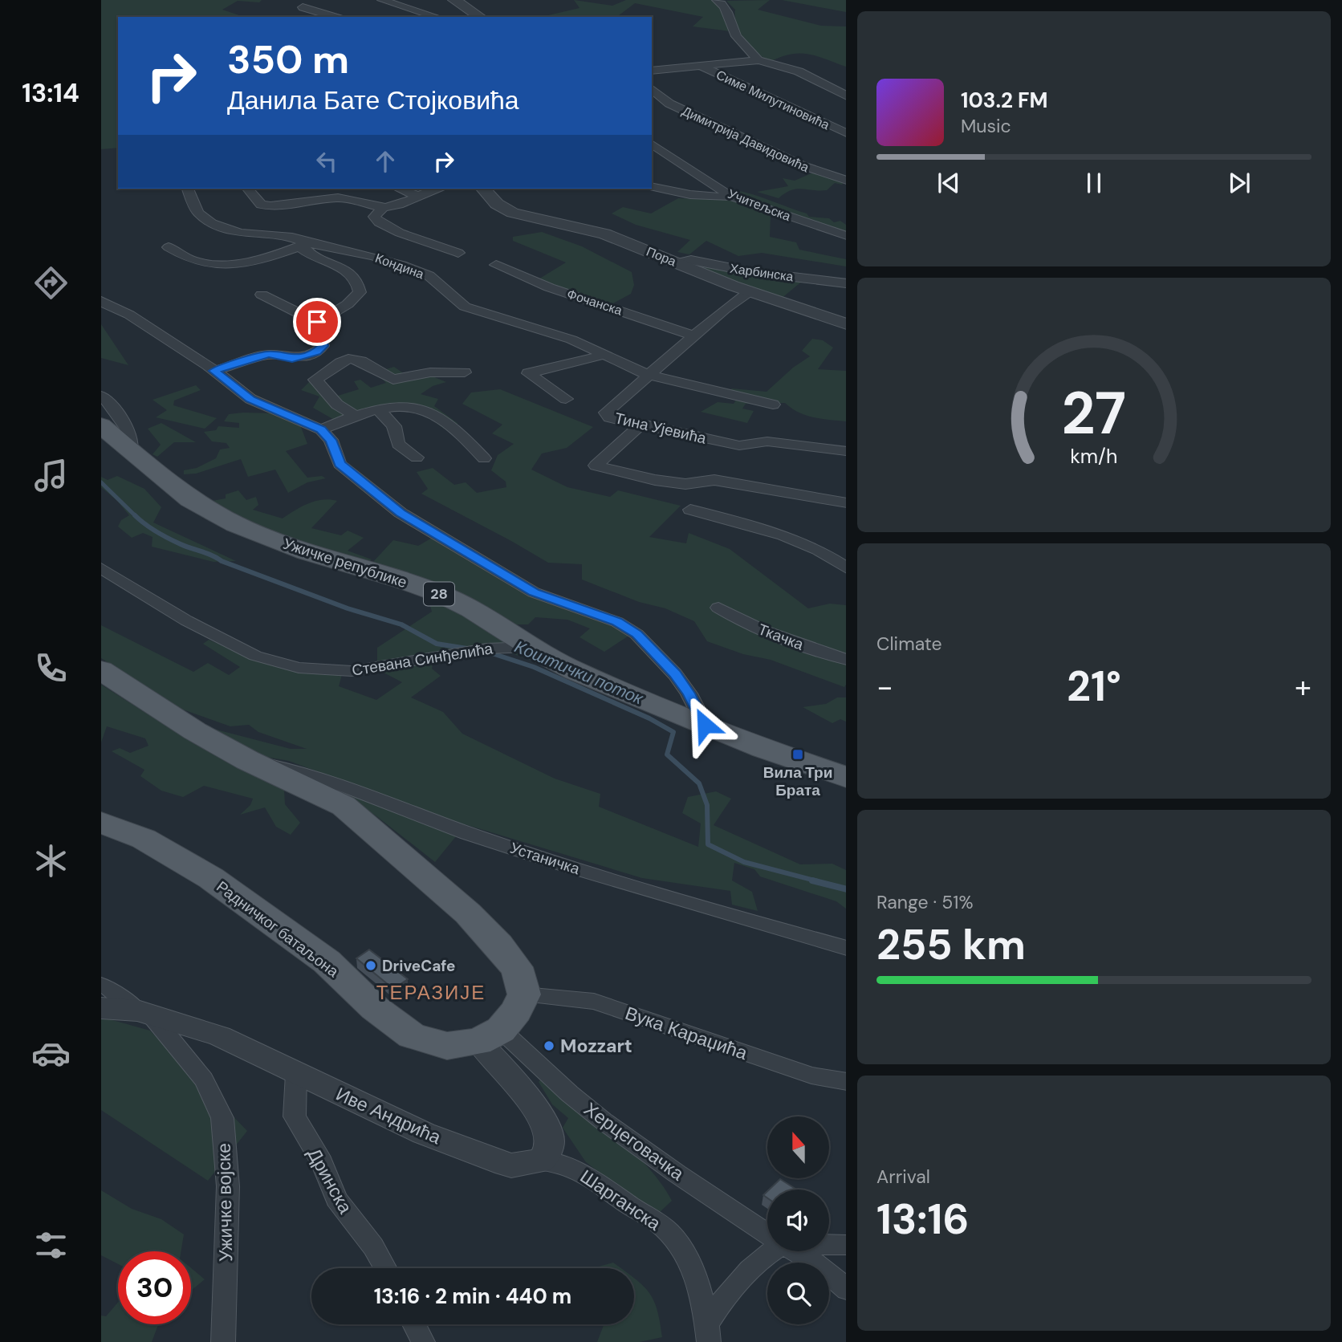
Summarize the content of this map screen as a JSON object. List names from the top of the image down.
{
  "streets": {
    "main road": ["Ужичке републике", "28", "Радничког батаљона"],
    "street": [
      "Симе Милутиновића",
      "Димитрија Давидовића",
      "Учитељска",
      "Пора",
      "Кондина",
      "Харбинска",
      "Фочанска",
      "Тина Ујевића",
      "Ткачка",
      "Стевана Синђелића",
      "Устаничка",
      "Вука Караџића",
      "Иве Андрића",
      "Херцеговачка",
      "Дринска",
      "Шарганска",
      "Ужичке војске"
    ]
  },
  "crossings": [
    ["Пора", "Харбинска"],
    ["Кондина", "Тина Ујевића"],
    ["Ужичке републике", "Стевана Синђелића"],
    ["Радничког батаљона", "Херцеговачка"],
    ["Иве Андрића", "Дринска"],
    ["Иве Андрића", "Шарганска"],
    ["Иве Андрића", "Ужичке војске"]
  ],
  "districts": ["ТЕРАЗИЈЕ"],
  "water": ["Коштички поток"],
  "places": {
    "transit": ["Вила Три Брата"],
    "other": ["DriveCafe", "Mozzart"]
  },
  "north": "top",
  "page": {
    "tabs": "13:14",
    "turn": ["350 m", "Данила Бате Стојковића"],
    "song": ["103.2 FM", "Music"],
    "tile": [
      "Climate",
      ["Range · 51%", "255 km"],
      ["Arrival", "13:16"]
    ],
    "heat": ["−", "21°", "+"],
    "limit": "30",
    "trip": "13:16 · 2 min · 440 m",
    "gauge": ["27", "km/h"]
  }
}
